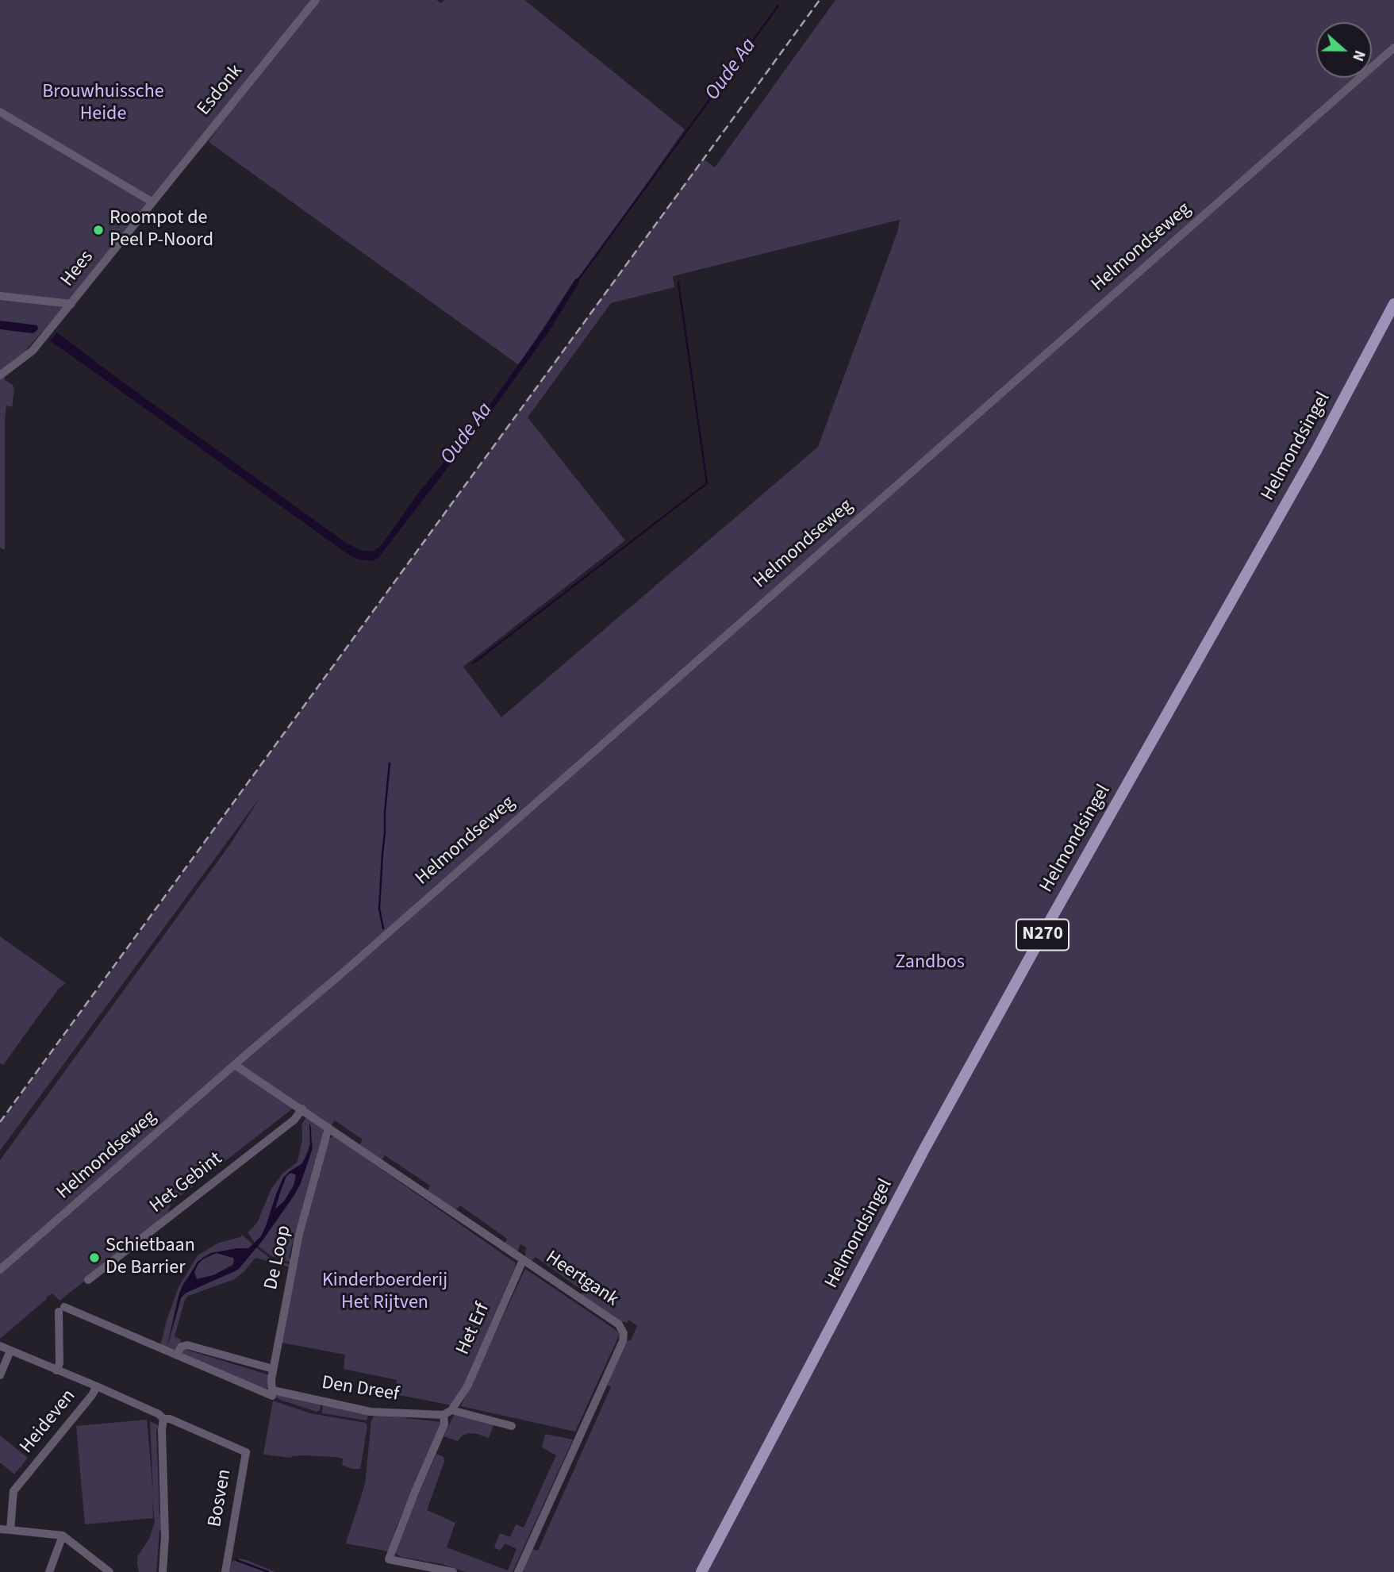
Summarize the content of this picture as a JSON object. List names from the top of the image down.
{
  "streets": {
    "main road": ["Helmondsingel", "N270"],
    "street": [
      "Esdonk",
      "Helmondseweg",
      "Hees",
      "Het Gebint",
      "De Loop",
      "Heertgank",
      "Het Erf",
      "Den Dreef",
      "Heideven",
      "Bosven"
    ]
  },
  "crossings": [
    ["Esdonk", "Hees"],
    ["De Loop", "Heertgank"],
    ["De Loop", "Den Dreef"],
    ["Heertgank", "Het Erf"],
    ["Het Erf", "Den Dreef"],
    ["Den Dreef", "Bosven"],
    ["Heideven", "Bosven"]
  ],
  "water": ["Oude Aa"],
  "parks": ["Brouwhuissche Heide", "Zandbos", "Kinderboerderij Het Rijtven"],
  "places": ["Roompot de Peel P-Noord", "Schietbaan De Barrier"],
  "north": "right"
}
